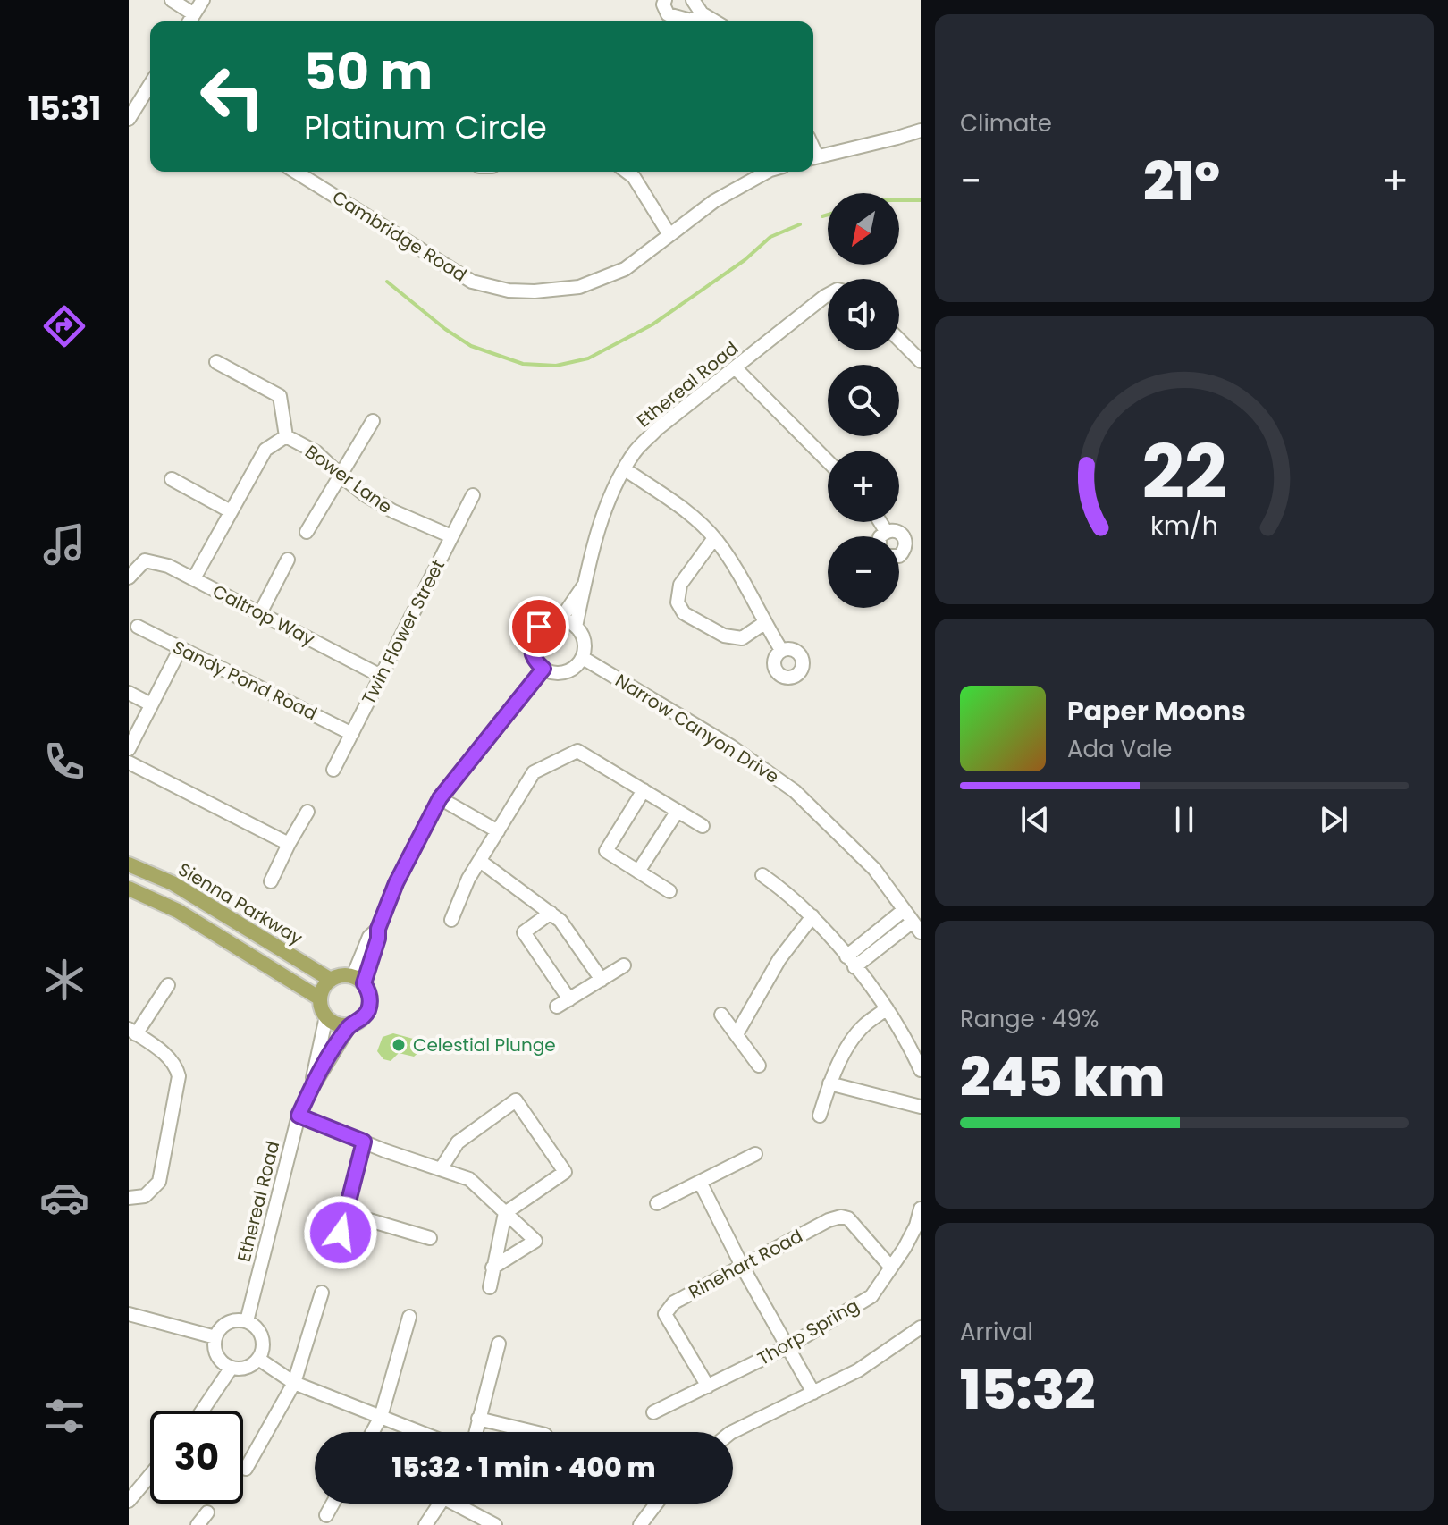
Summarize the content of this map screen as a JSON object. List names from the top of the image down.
{
  "streets": {
    "main road": ["Ethereal Road", "Sienna Parkway"],
    "street": [
      "Cambridge Road",
      "Bower Lane",
      "Caltrop Way",
      "Twin Flower Street",
      "Sandy Pond Road",
      "Narrow Canyon Drive",
      "Rinehart Road",
      "Thorp Spring"
    ]
  },
  "crossings": [
    ["Ethereal Road", "Narrow Canyon Drive"],
    ["Ethereal Road", "Sienna Parkway"],
    ["Bower Lane", "Caltrop Way"],
    ["Bower Lane", "Twin Flower Street"],
    ["Caltrop Way", "Twin Flower Street"],
    ["Twin Flower Street", "Sandy Pond Road"],
    ["Rinehart Road", "Thorp Spring"]
  ],
  "places": ["Celestial Plunge"],
  "north": "bottom left",
  "page": {
    "tabs": "15:31",
    "tile": [
      "Climate",
      ["Range · 49%", "245 km"],
      ["Arrival", "15:32"]
    ],
    "turn": ["50 m", "Platinum Circle"],
    "heat": ["−", "21°", "+"],
    "map_buttons": ["+", "−"],
    "song": ["Paper Moons", "Ada Vale"],
    "limit": "30",
    "trip": "15:32 · 1 min · 400 m",
    "gauge": ["22", "km/h"]
  }
}
